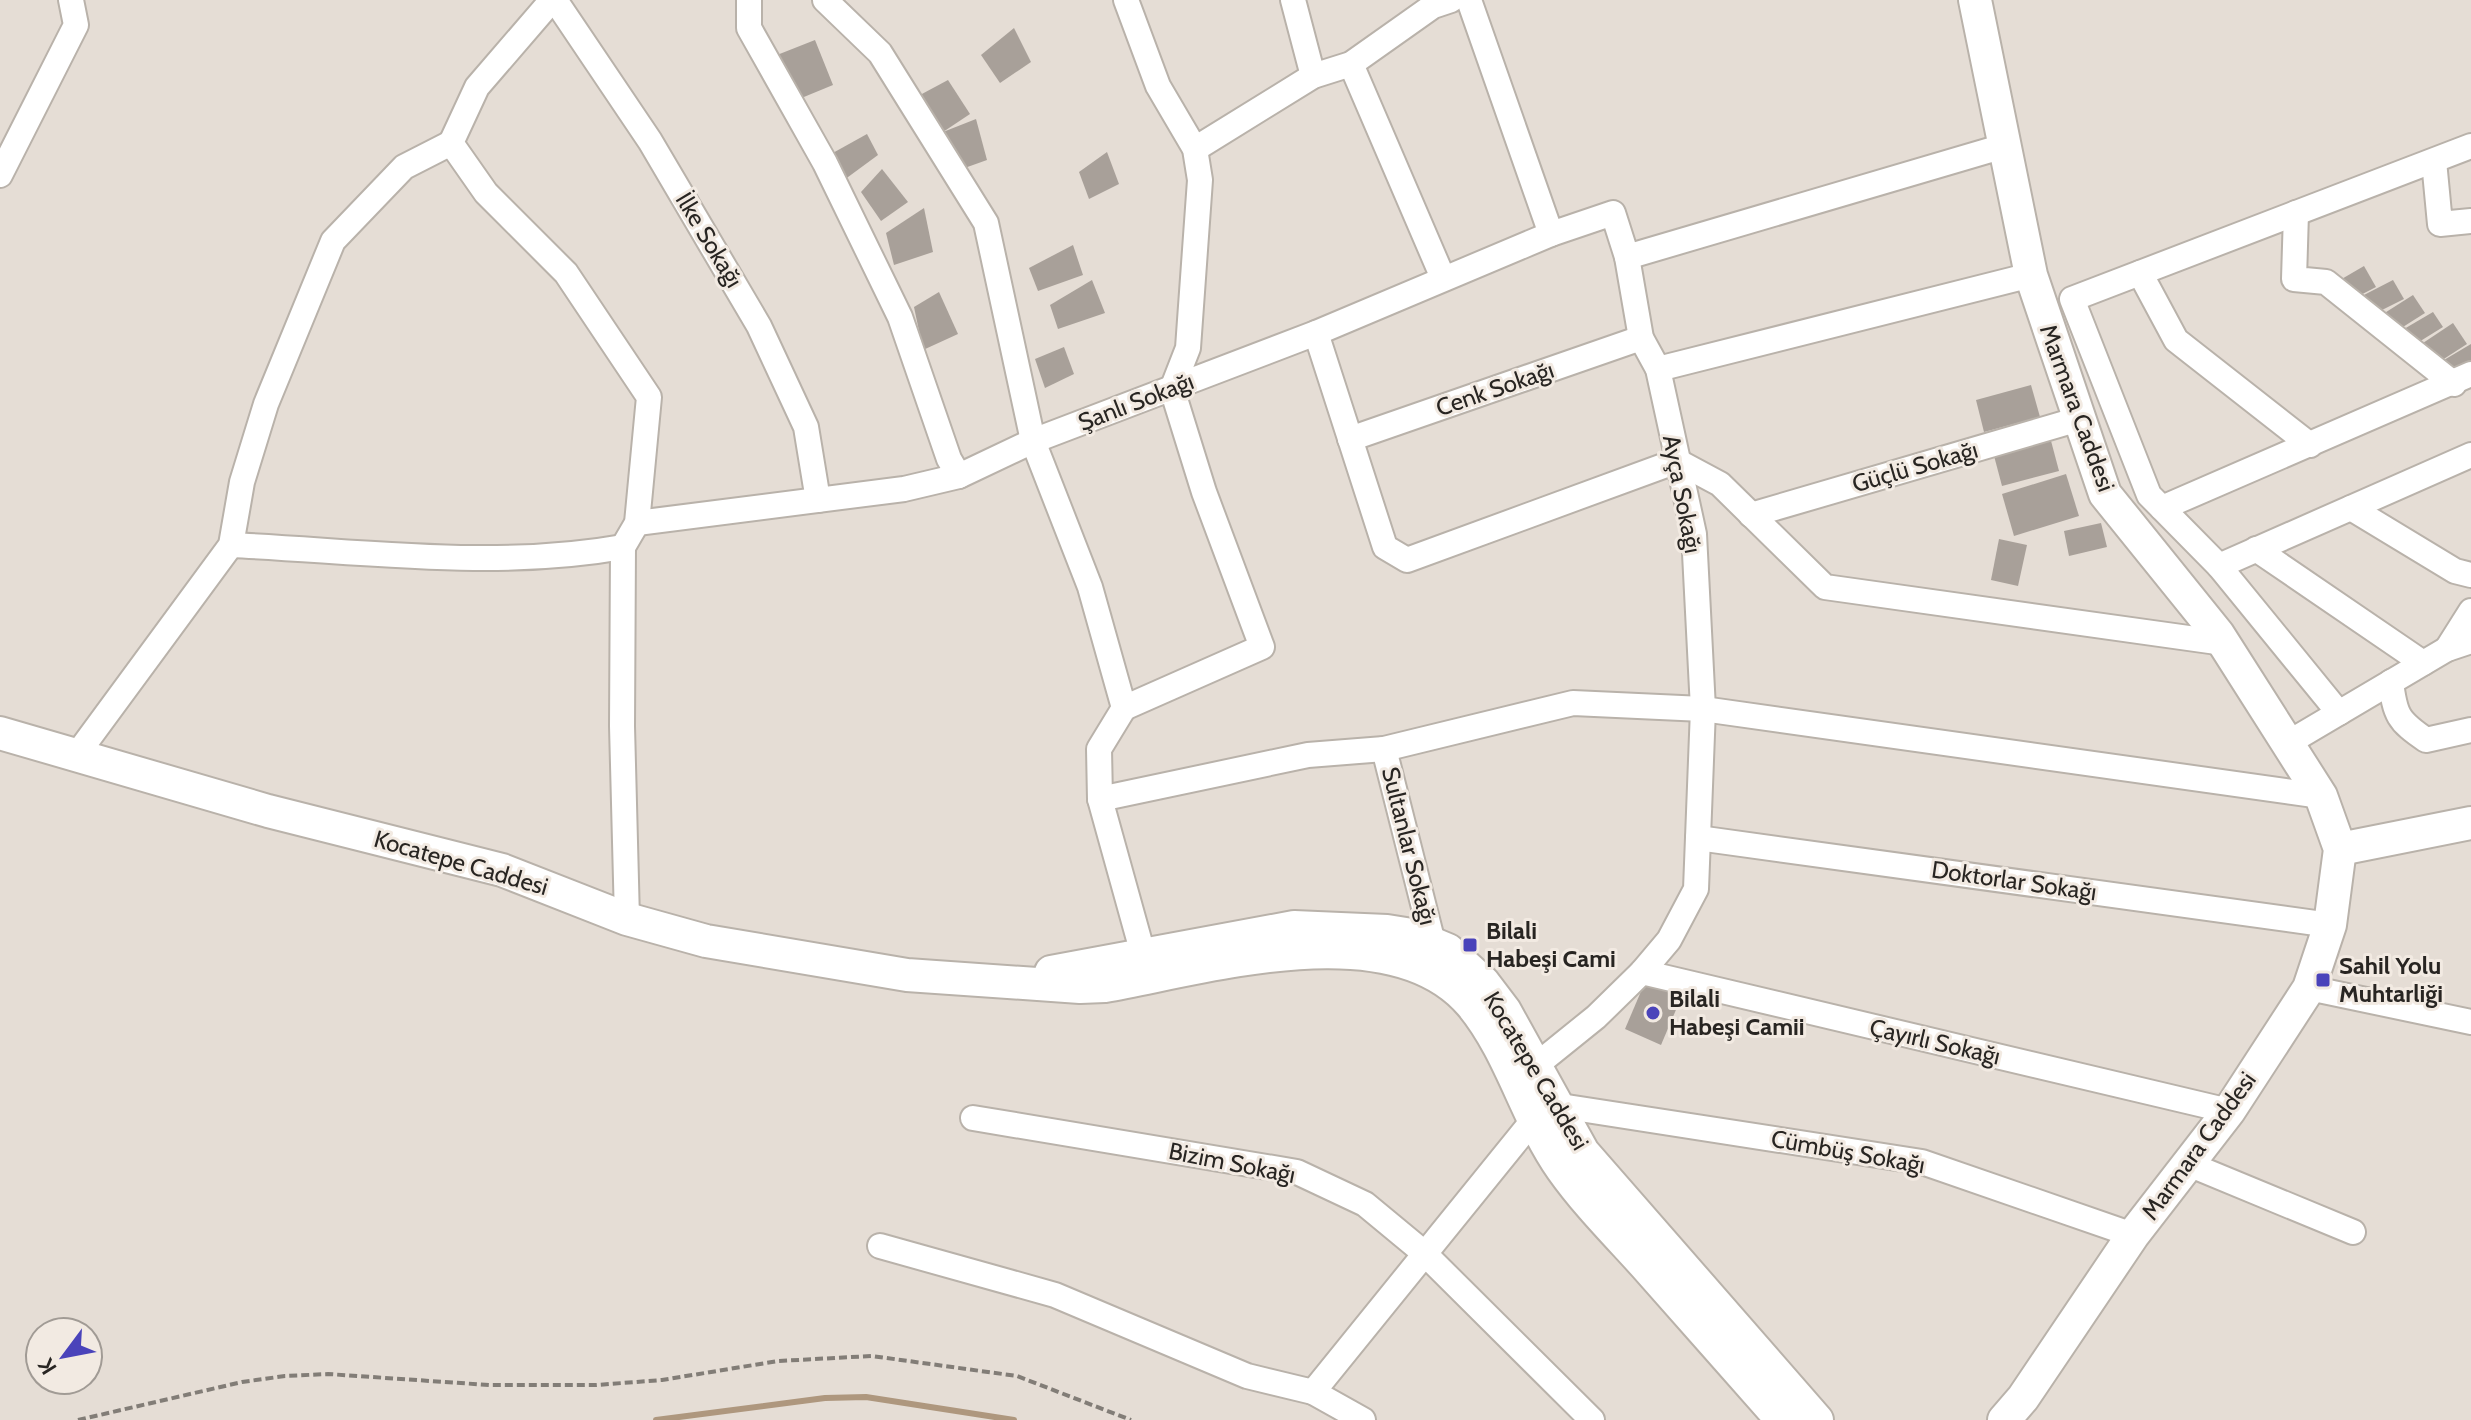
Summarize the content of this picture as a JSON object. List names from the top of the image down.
{
  "streets": {
    "main road": ["Marmara Caddesi", "Kocatepe Caddesi"],
    "street": [
      "İlke Sokağı",
      "Cenk Sokağı",
      "Şanlı Sokağı",
      "Güçlü Sokağı",
      "Ayça Sokağı",
      "Sultanlar Sokağı",
      "Doktorlar Sokağı",
      "Çayırlı Sokağı",
      "Cümbüş Sokağı",
      "Bizim Sokağı"
    ]
  },
  "crossings": [
    ["İlke Sokağı", "Şanlı Sokağı"],
    ["Cenk Sokağı", "Ayça Sokağı"],
    ["Şanlı Sokağı", "Ayça Sokağı"],
    ["Marmara Caddesi", "Güçlü Sokağı"],
    ["Marmara Caddesi", "Doktorlar Sokağı"],
    ["Marmara Caddesi", "Çayırlı Sokağı"],
    ["Marmara Caddesi", "Cümbüş Sokağı"],
    ["Ayça Sokağı", "Kocatepe Caddesi"],
    ["Ayça Sokağı", "Doktorlar Sokağı"],
    ["Ayça Sokağı", "Çayırlı Sokağı"],
    ["Sultanlar Sokağı", "Kocatepe Caddesi"],
    ["Kocatepe Caddesi", "Cümbüş Sokağı"]
  ],
  "places": {
    "transit": ["Bilali Habeşi Cami", "Sahil Yolu Muhtarliği"],
    "other": ["Bilali Habeşi Camii"]
  },
  "north": "bottom left"
}
